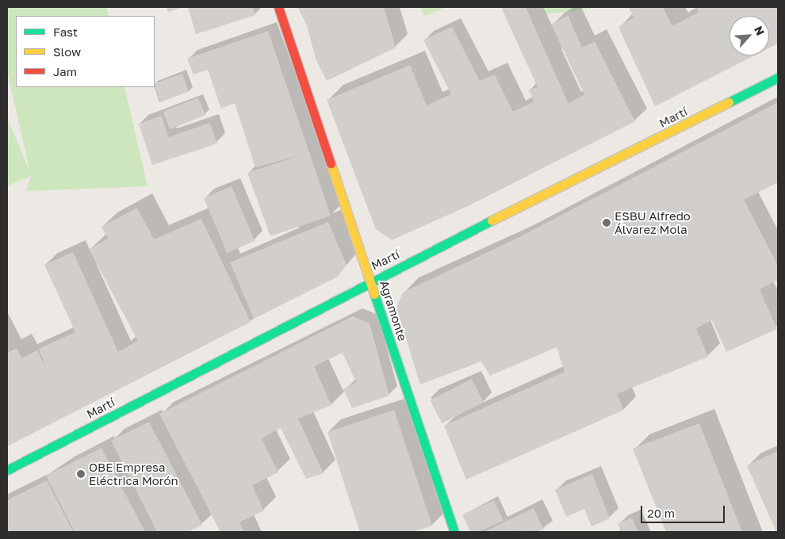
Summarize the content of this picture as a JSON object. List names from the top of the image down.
{
  "streets": {
    "main road": ["Martí", "Agramonte"]
  },
  "crossings": [
    ["Martí", "Agramonte"]
  ],
  "places": ["ESBU Alfredo Álvarez Mola", "OBE Empresa Eléctrica Morón"],
  "legend": ["Fast", "Slow", "Jam"],
  "scale_bar": "20 m",
  "north": "top right"
}
